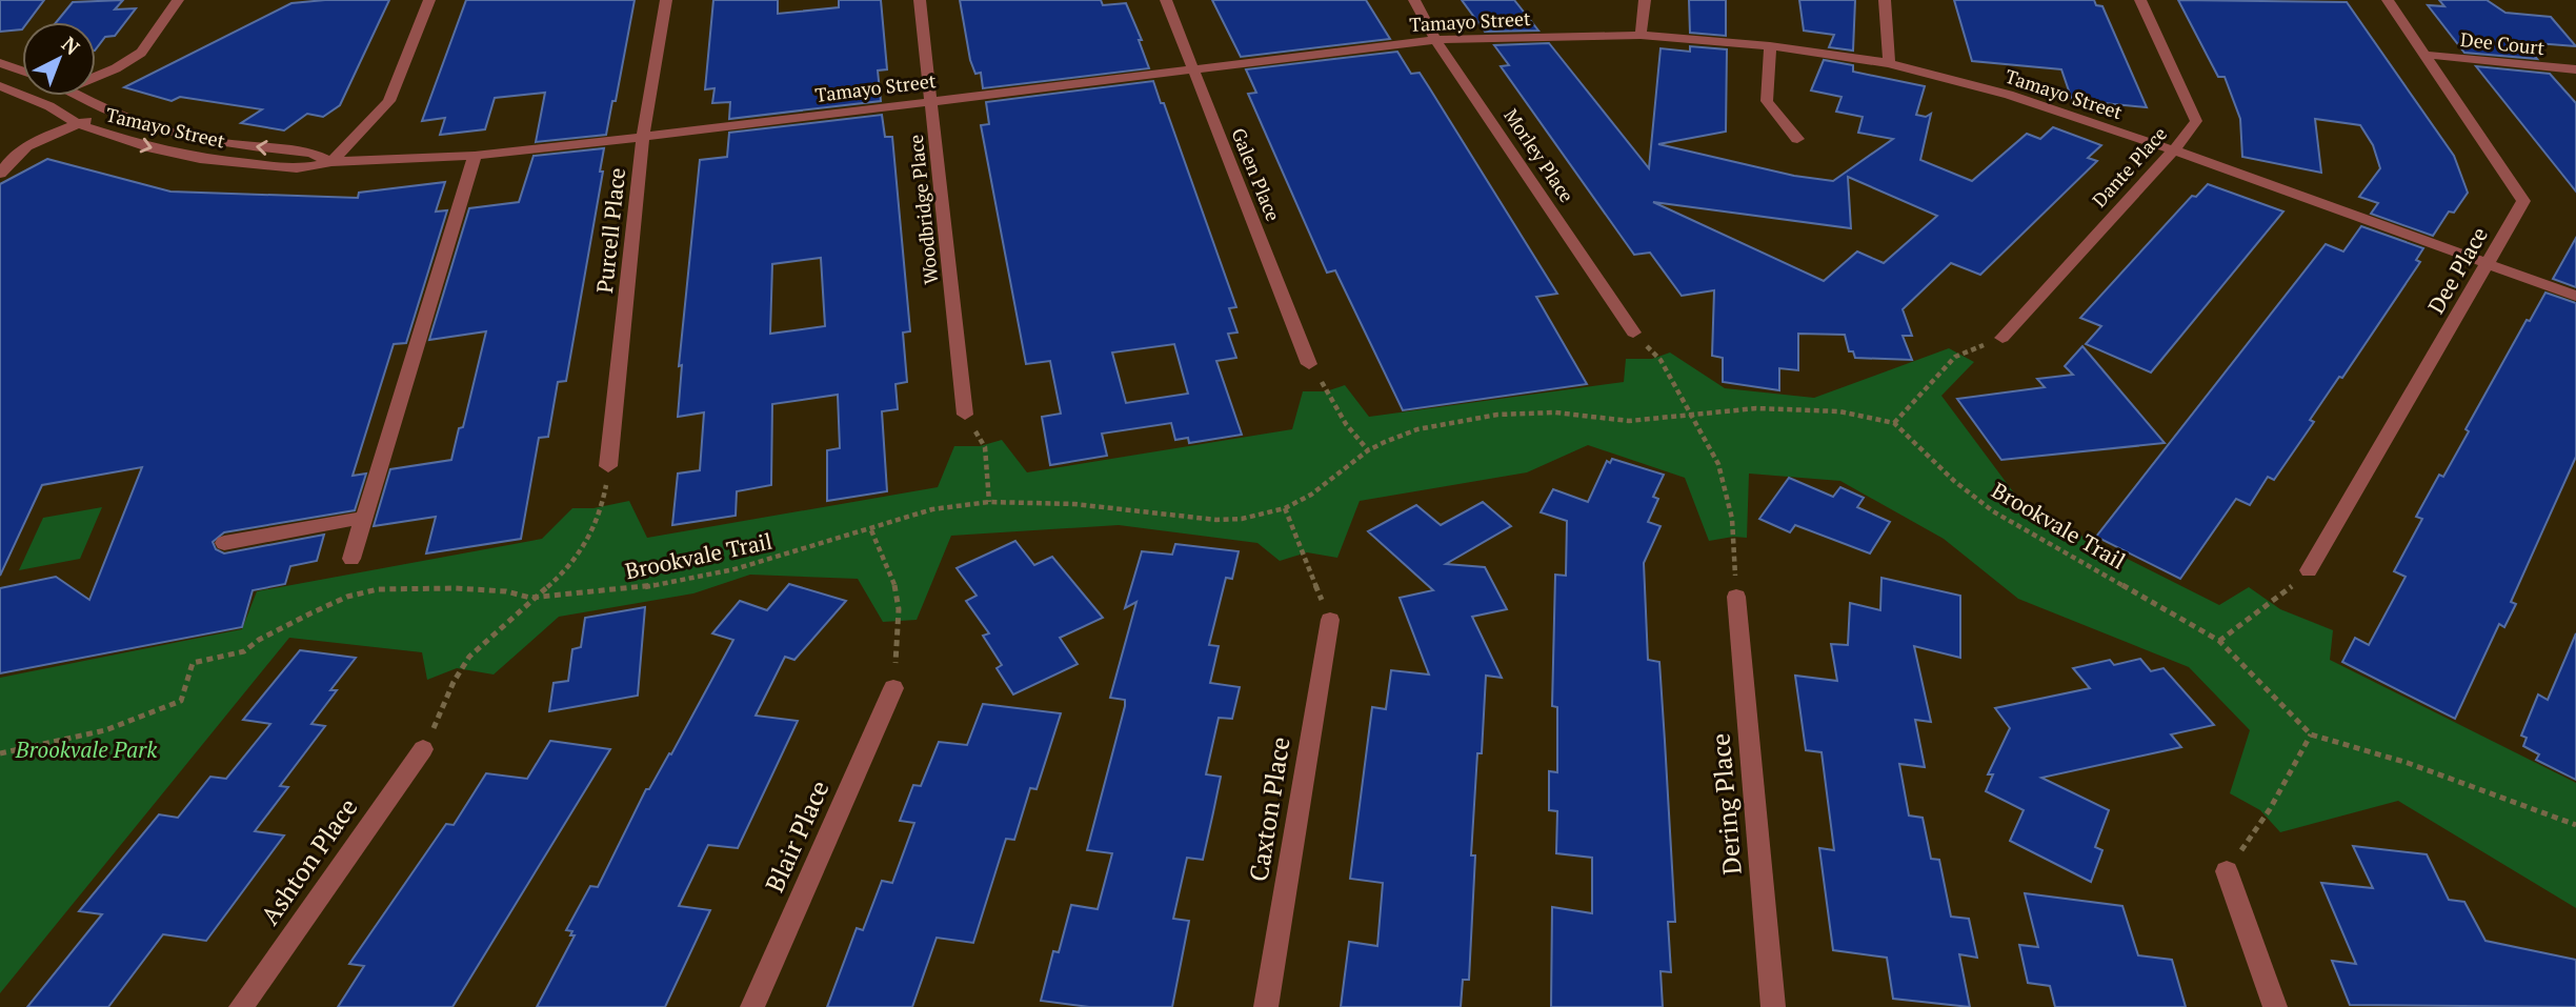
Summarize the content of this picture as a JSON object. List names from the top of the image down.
{
  "streets": {
    "street": [
      "Tamayo Street",
      "Dee Court",
      "Morley Place",
      "Dante Place",
      "Galen Place",
      "Woodbridge Place",
      "Purcell Place",
      "Dee Place",
      "Dering Place",
      "Caxton Place",
      "Blair Place",
      "Ashton Place"
    ],
    "path": ["Brookvale Trail"]
  },
  "crossings": [
    ["Tamayo Street", "Morley Place"],
    ["Tamayo Street", "Dante Place"],
    ["Tamayo Street", "Galen Place"],
    ["Tamayo Street", "Woodbridge Place"],
    ["Tamayo Street", "Purcell Place"],
    ["Tamayo Street", "Dee Place"],
    ["Dee Court", "Dee Place"]
  ],
  "parks": ["Brookvale Park"],
  "north": "top right"
}
